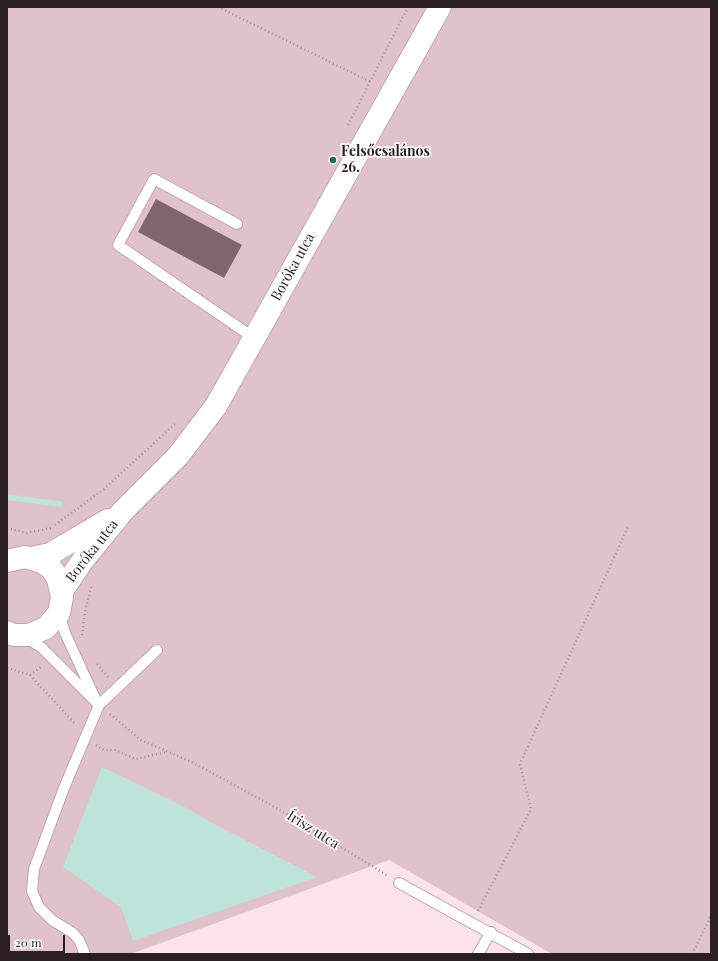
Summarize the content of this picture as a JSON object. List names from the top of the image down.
{
  "streets": {
    "street": ["Boróka utca"],
    "path": ["Írisz utca"]
  },
  "places": ["Felsőcsalános 26."],
  "scale_bar": "20 m"
}
